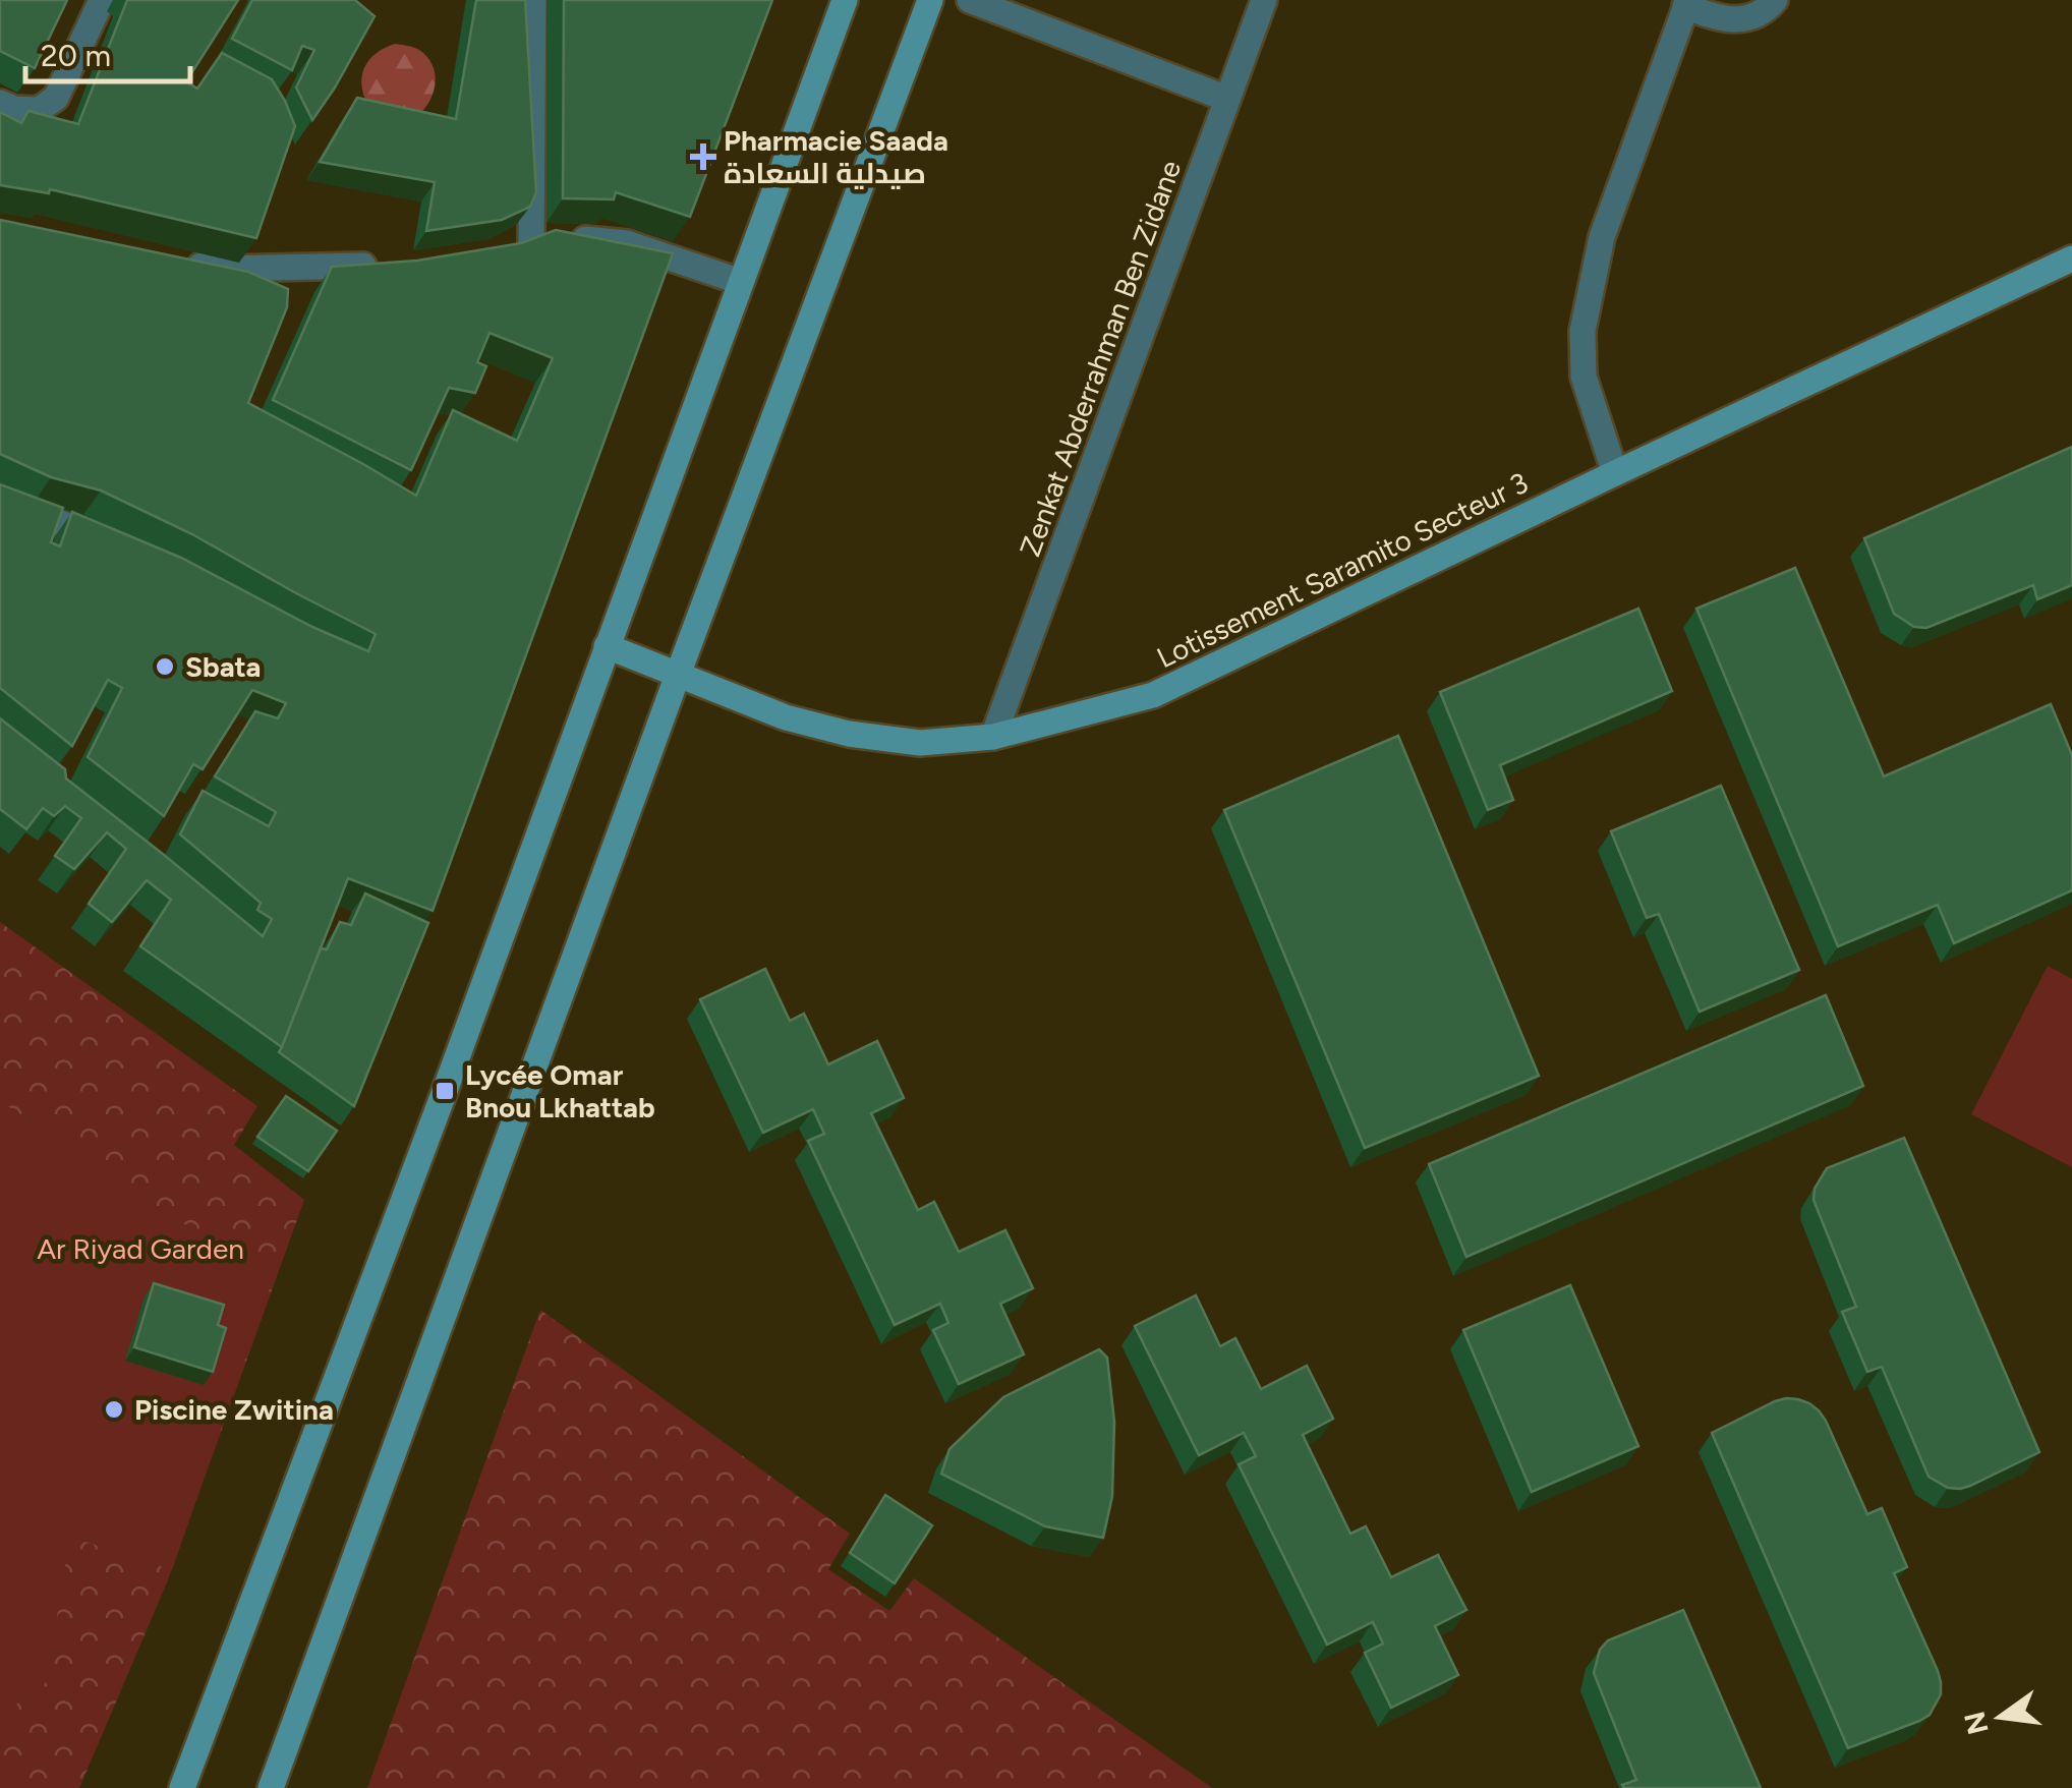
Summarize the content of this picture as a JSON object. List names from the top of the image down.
{
  "streets": {
    "main road": ["Lotissement Saramito Secteur 3"],
    "street": ["Zenkat Abderrahman Ben Zidane"]
  },
  "crossings": [
    ["Zenkat Abderrahman Ben Zidane", "Lotissement Saramito Secteur 3"]
  ],
  "parks": ["Ar Riyad Garden"],
  "places": {
    "health": ["Pharmacie Saada صيدلية السعادة"],
    "other": ["Sbata", "Piscine Zwitina"],
    "transit": ["Lycée Omar Bnou Lkhattab"]
  },
  "scale_bar": "20 m",
  "north": "left"
}
